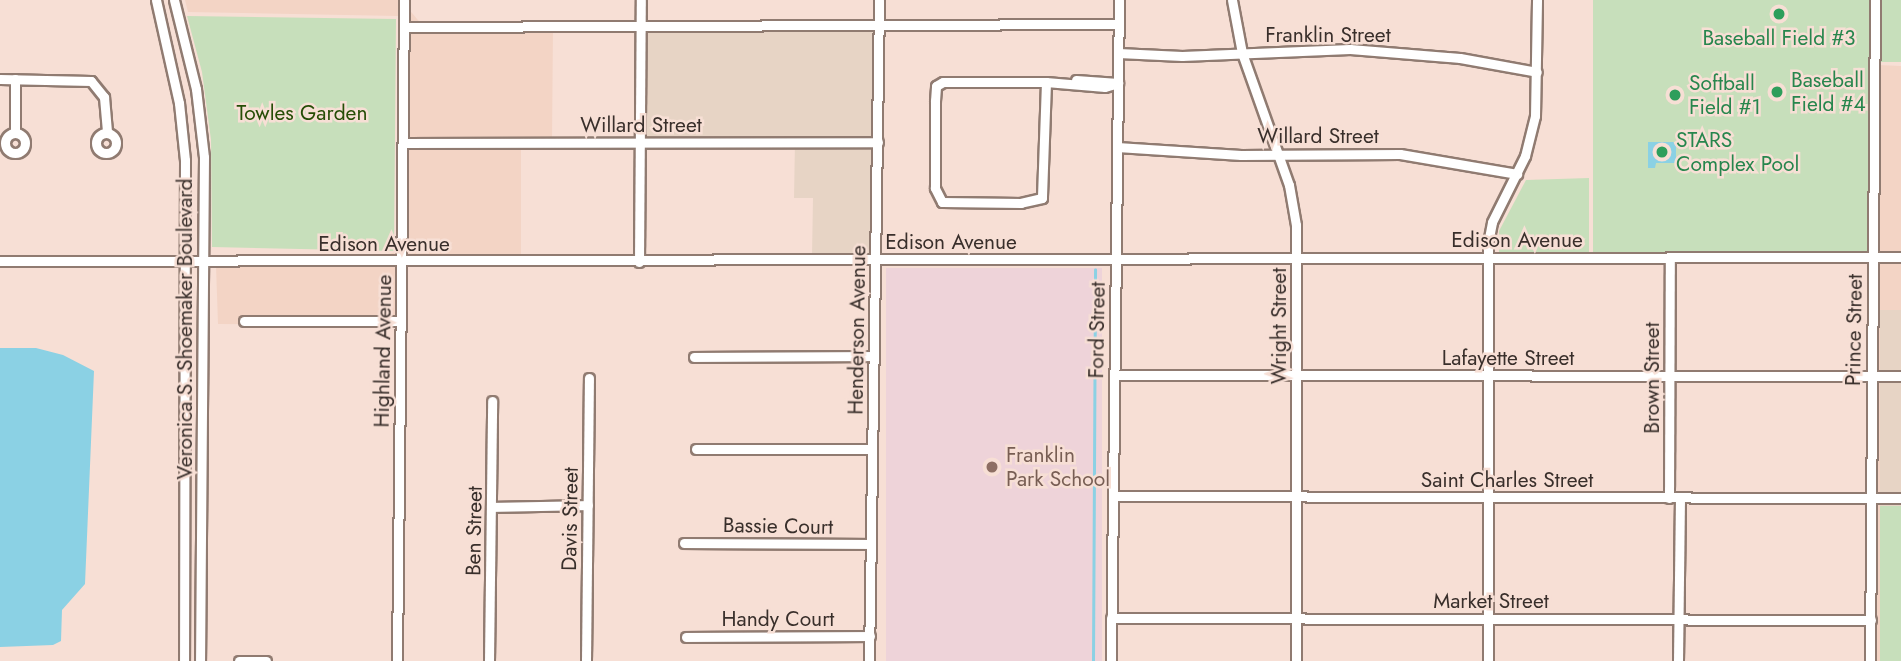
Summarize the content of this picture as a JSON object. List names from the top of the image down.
{
  "streets": {
    "street": [
      "Franklin Street",
      "Willard Street",
      "Edison Avenue",
      "Wright Street",
      "Veronica S. Shoemaker Boulevard",
      "Henderson Avenue",
      "Ford Street",
      "Prince Street",
      "Highland Avenue",
      "Lafayette Street",
      "Brown Street",
      "Saint Charles Street",
      "Davis Street",
      "Bassie Court",
      "Ben Street",
      "Market Street",
      "Handy Court"
    ]
  },
  "crossings": [
    ["Franklin Street", "Wright Street"],
    ["Franklin Street", "Ford Street"],
    ["Willard Street", "Wright Street"],
    ["Willard Street", "Henderson Avenue"],
    ["Willard Street", "Ford Street"],
    ["Willard Street", "Highland Avenue"],
    ["Edison Avenue", "Wright Street"],
    ["Edison Avenue", "Veronica S. Shoemaker Boulevard"],
    ["Edison Avenue", "Henderson Avenue"],
    ["Edison Avenue", "Ford Street"],
    ["Edison Avenue", "Prince Street"],
    ["Edison Avenue", "Highland Avenue"],
    ["Edison Avenue", "Brown Street"],
    ["Wright Street", "Lafayette Street"],
    ["Wright Street", "Saint Charles Street"],
    ["Wright Street", "Market Street"],
    ["Henderson Avenue", "Bassie Court"],
    ["Henderson Avenue", "Handy Court"],
    ["Ford Street", "Lafayette Street"],
    ["Ford Street", "Saint Charles Street"],
    ["Ford Street", "Market Street"],
    ["Prince Street", "Lafayette Street"],
    ["Prince Street", "Saint Charles Street"],
    ["Prince Street", "Market Street"],
    ["Lafayette Street", "Brown Street"],
    ["Brown Street", "Saint Charles Street"],
    ["Brown Street", "Market Street"]
  ],
  "parks": ["Towles Garden"],
  "places": [
    "Baseball Field #3",
    "Baseball Field #4",
    "Softball Field #1",
    "STARS Complex Pool",
    "Franklin Park School"
  ]
}
